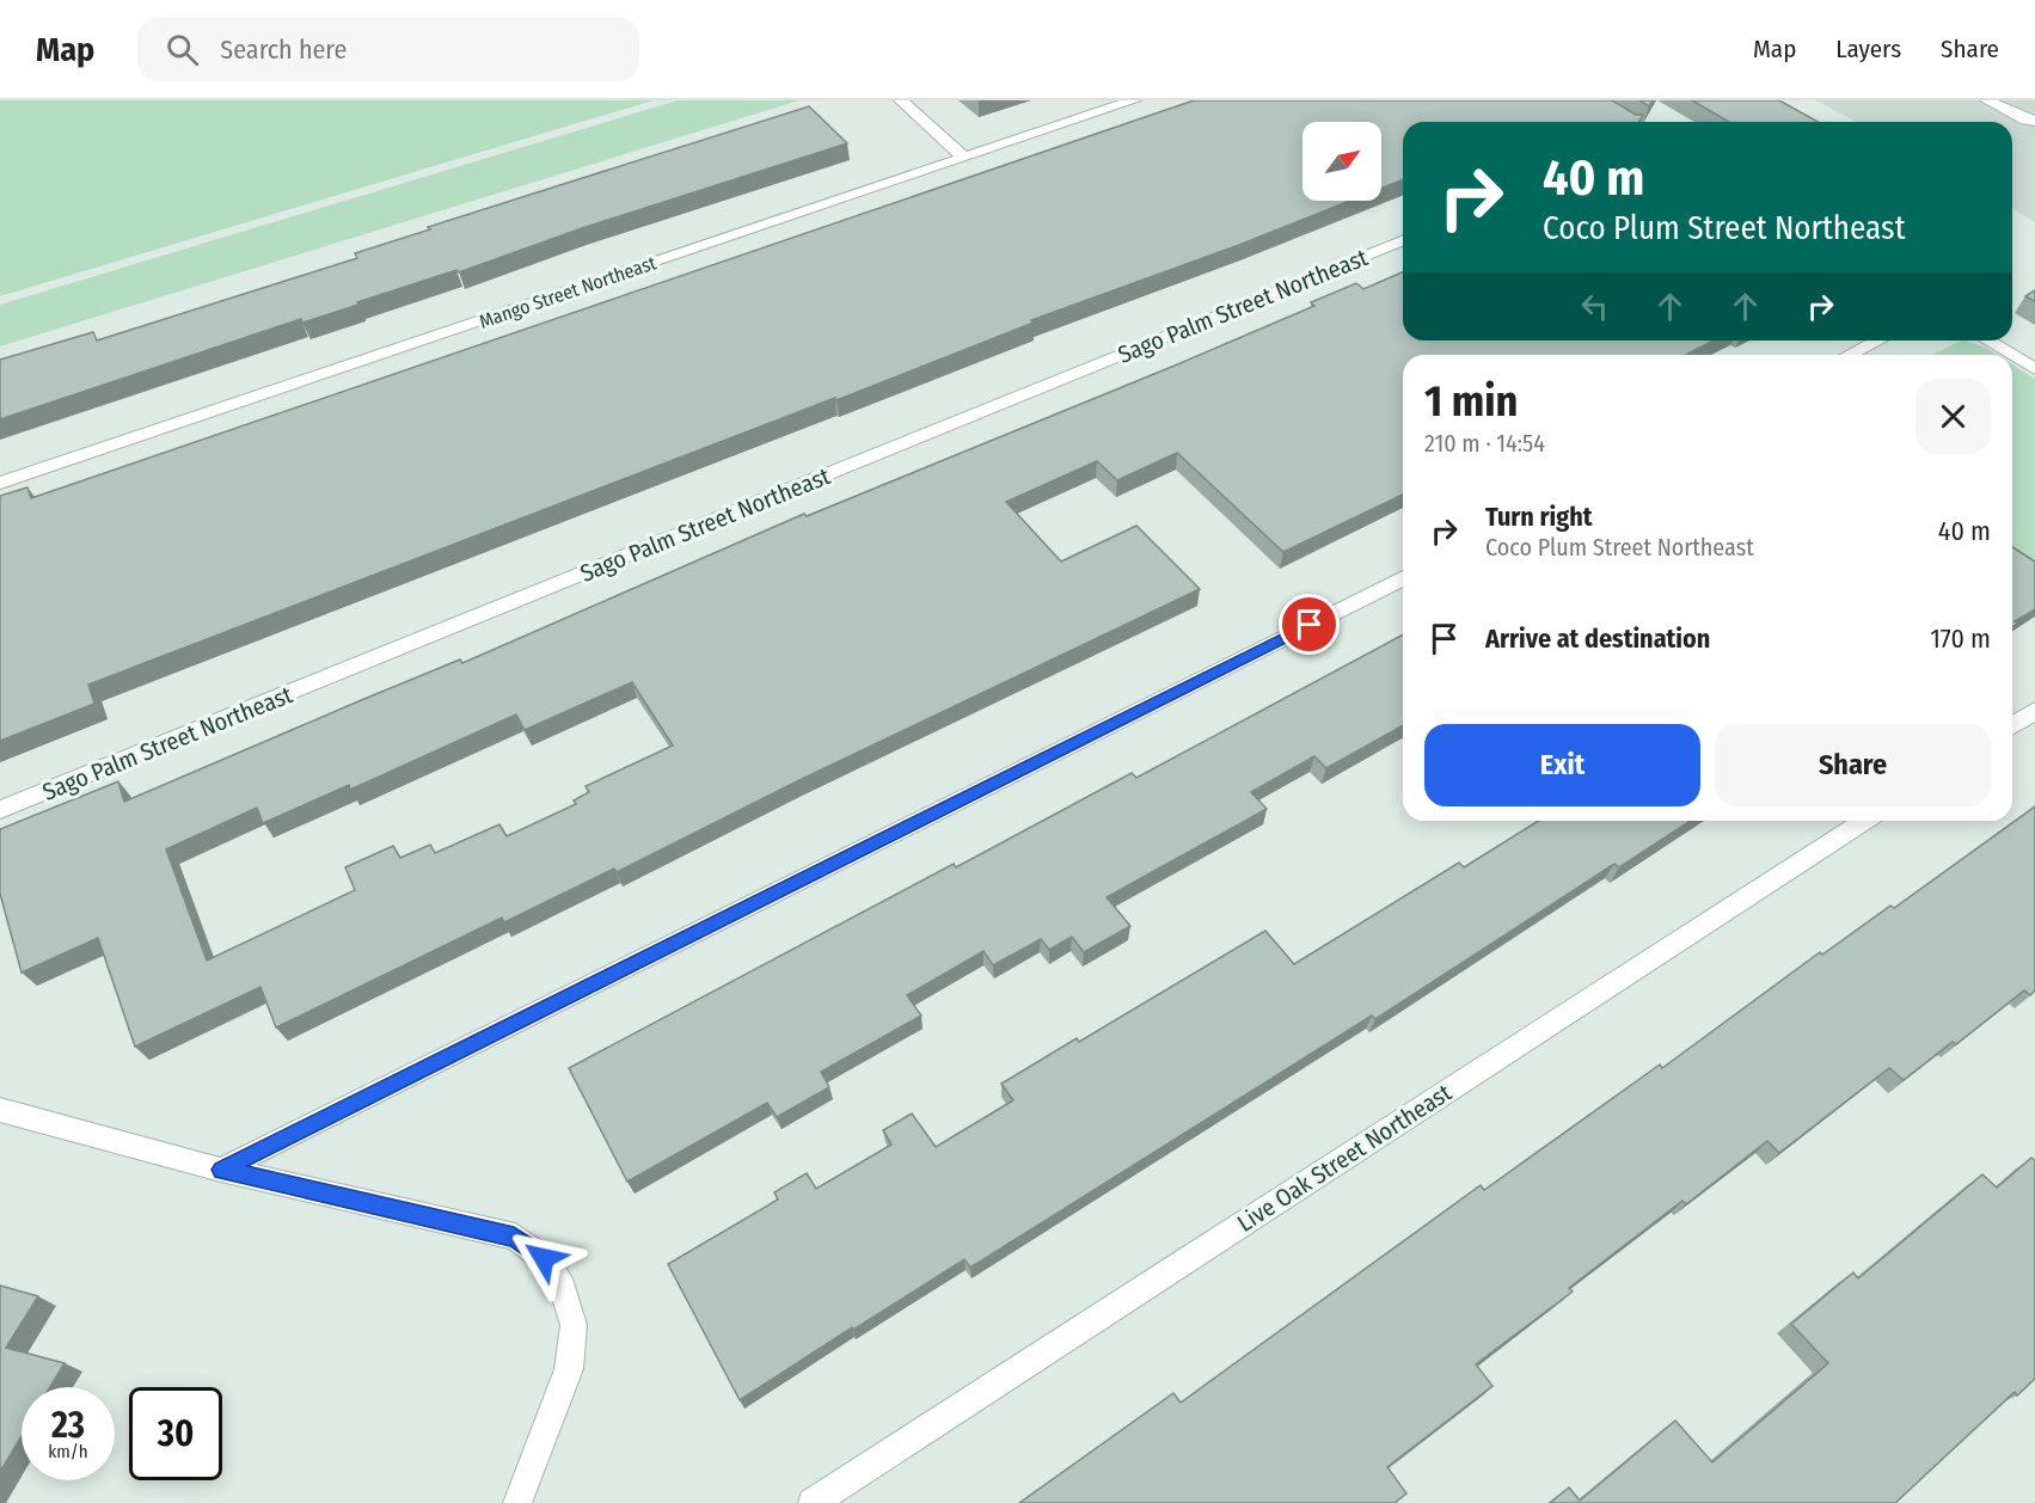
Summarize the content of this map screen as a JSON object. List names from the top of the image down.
{
  "streets": {
    "street": ["Mango Street Northeast", "Sago Palm Street Northeast", "Live Oak Street Northeast"]
  },
  "north": "top right",
  "page": {
    "header": "Map",
    "search": "Search here",
    "nav": ["Map", "Layers", "Share"],
    "turn": ["40 m", "Coco Plum Street Northeast"],
    "heading": ["1 min", "210 m · 14:54"],
    "list": [
      {
        "name": "Turn right",
        "note": "Coco Plum Street Northeast",
        "value": "40 m"
      },
      {
        "name": "Arrive at destination",
        "value": "170 m"
      }
    ],
    "buttons": ["Exit", "Share"],
    "speed": "23 km/h",
    "limit": "30"
  }
}
